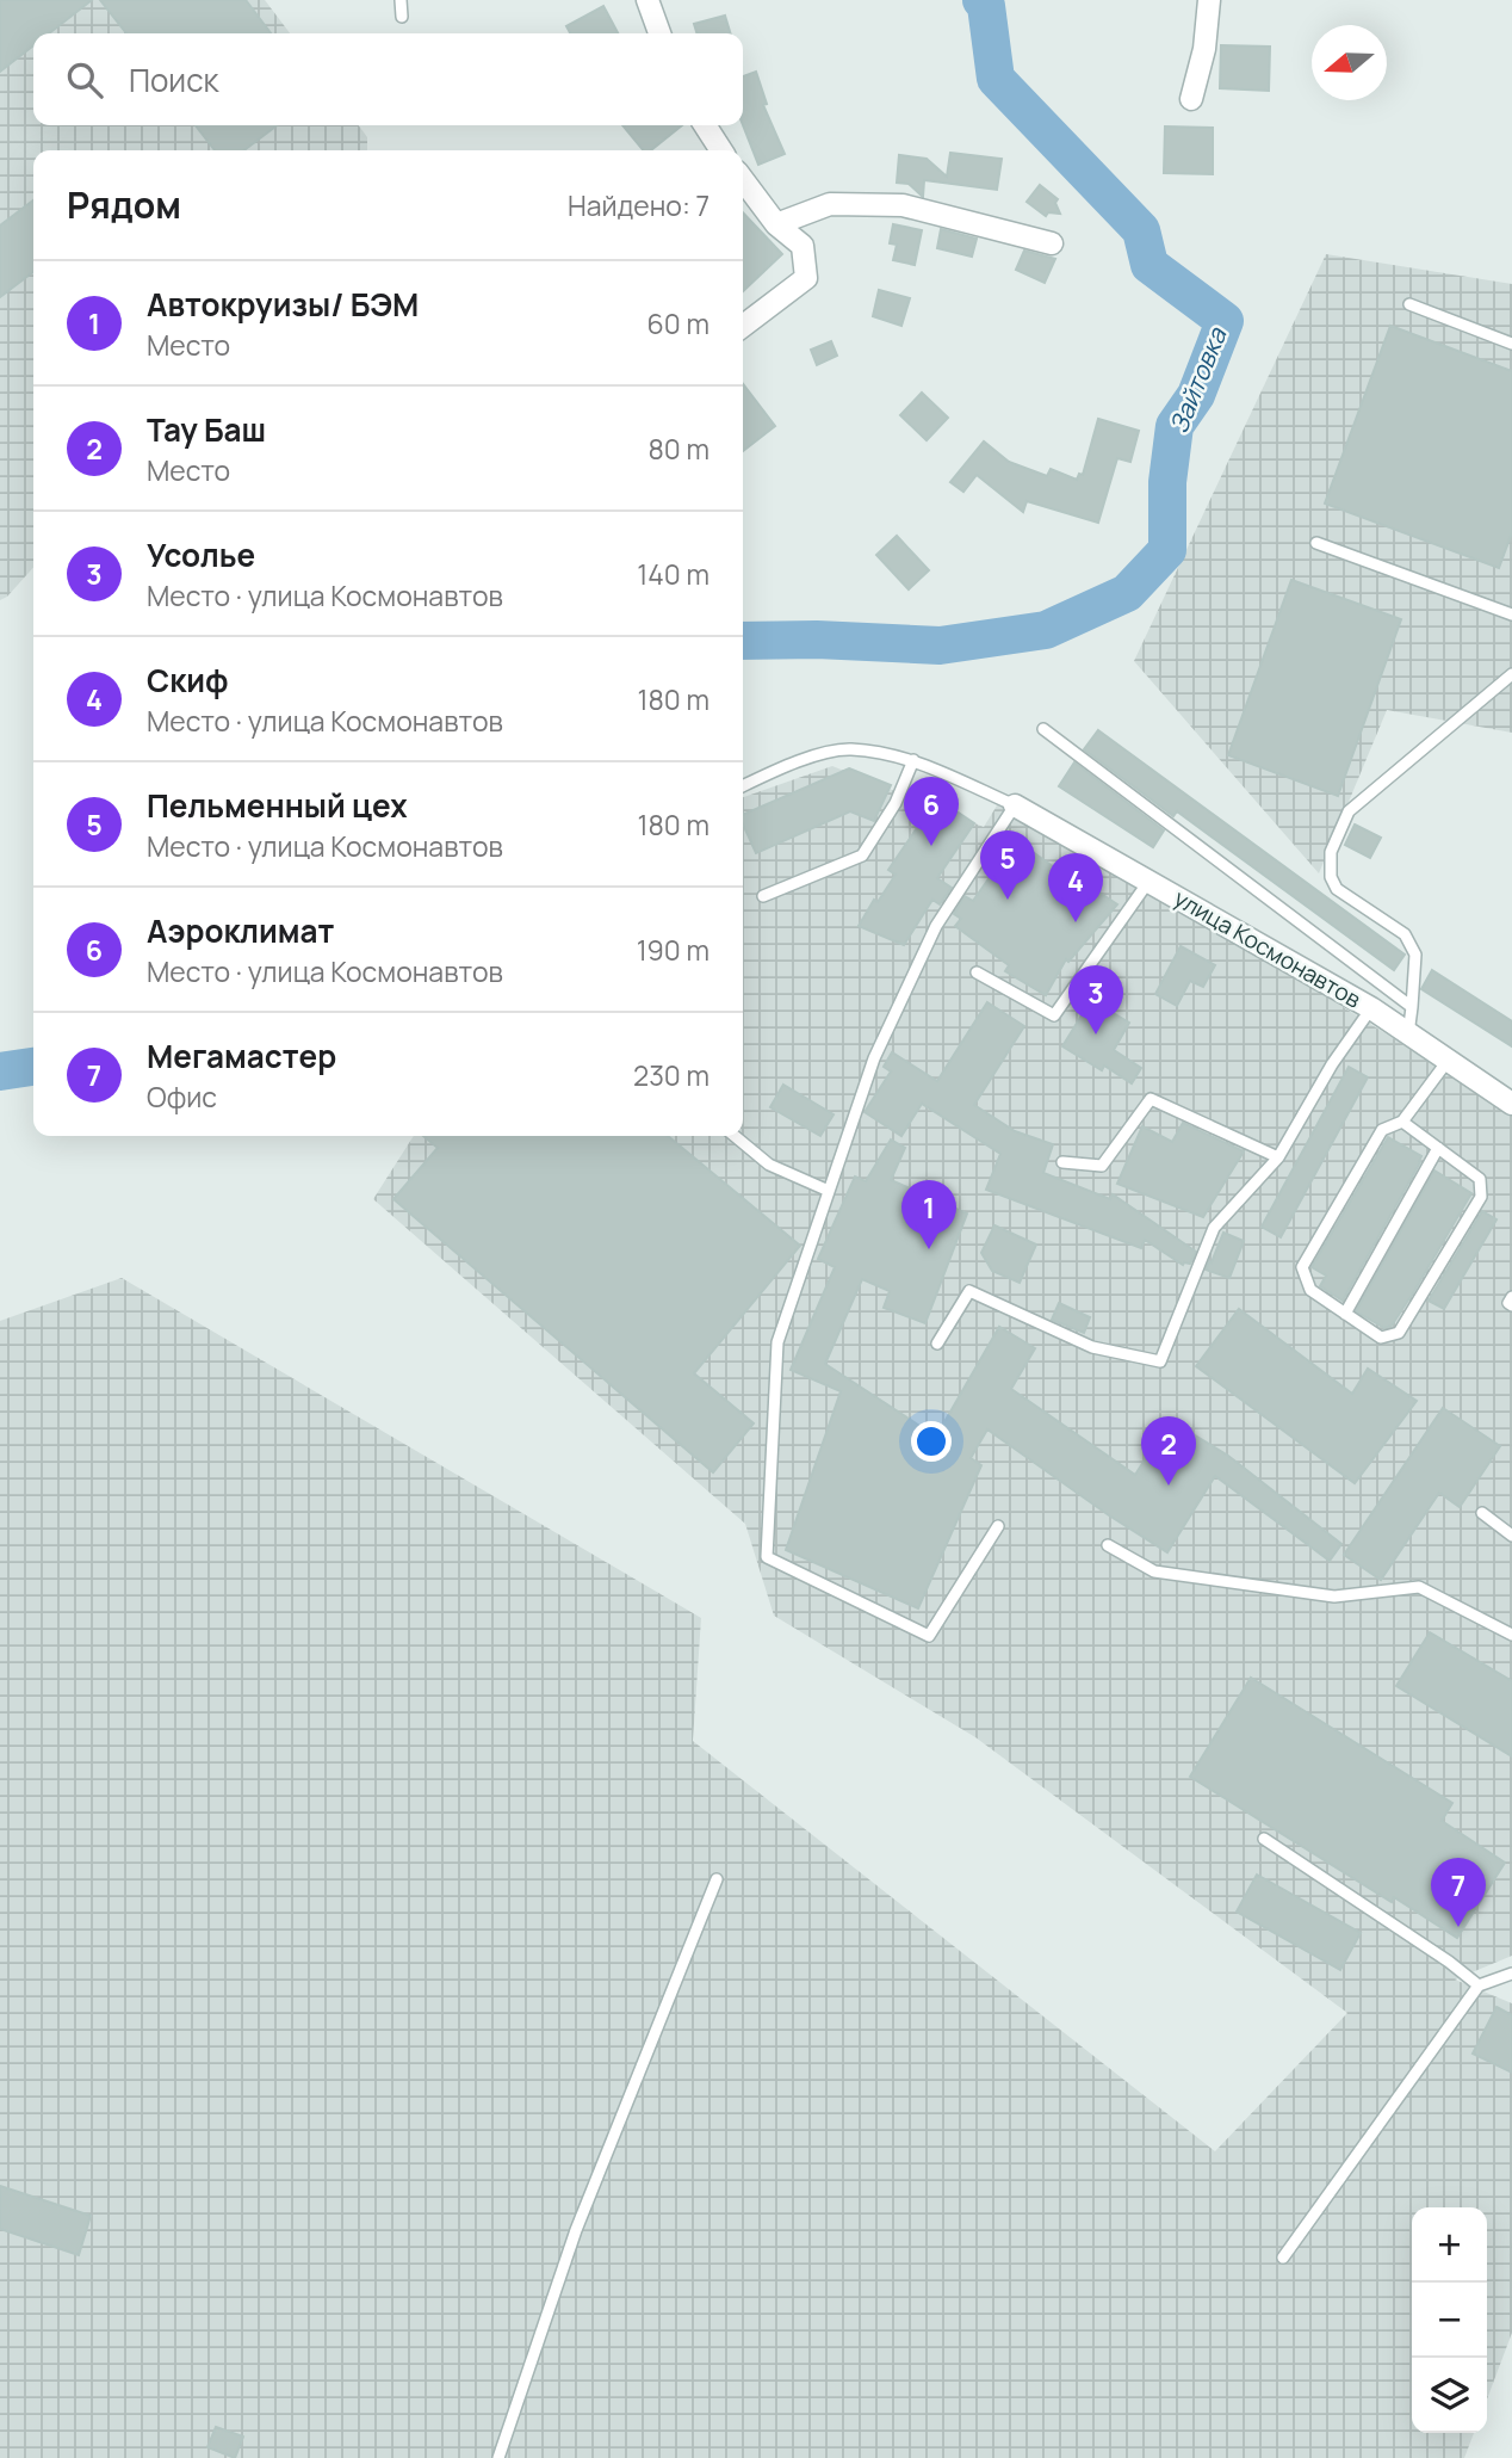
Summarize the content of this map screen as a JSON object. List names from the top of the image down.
{
  "streets": {
    "street": ["улица Космонавтов"]
  },
  "water": ["Зайтовка"],
  "north": "left",
  "page": {
    "search": "Поиск",
    "heading": ["Рядом", "Найдено: 7"],
    "list": [
      {
        "mark": "1",
        "name": "Автокруизы/ БЭМ",
        "note": "Место",
        "value": "60 m"
      },
      {
        "mark": "2",
        "name": "Тау Баш",
        "note": "Место",
        "value": "80 m"
      },
      {
        "mark": "3",
        "name": "Усолье",
        "note": "Место · улица Космонавтов",
        "value": "140 m"
      },
      {
        "mark": "4",
        "name": "Скиф",
        "note": "Место · улица Космонавтов",
        "value": "180 m"
      },
      {
        "mark": "5",
        "name": "Пельменный цех",
        "note": "Место · улица Космонавтов",
        "value": "180 m"
      },
      {
        "mark": "6",
        "name": "Аэроклимат",
        "note": "Место · улица Космонавтов",
        "value": "190 m"
      },
      {
        "mark": "7",
        "name": "Мегамастер",
        "note": "Офис",
        "value": "230 m"
      }
    ],
    "pins": [
      "6",
      "5",
      "4",
      "3",
      "1",
      "2",
      "7"
    ],
    "map_buttons": ["+", "−"]
  }
}
